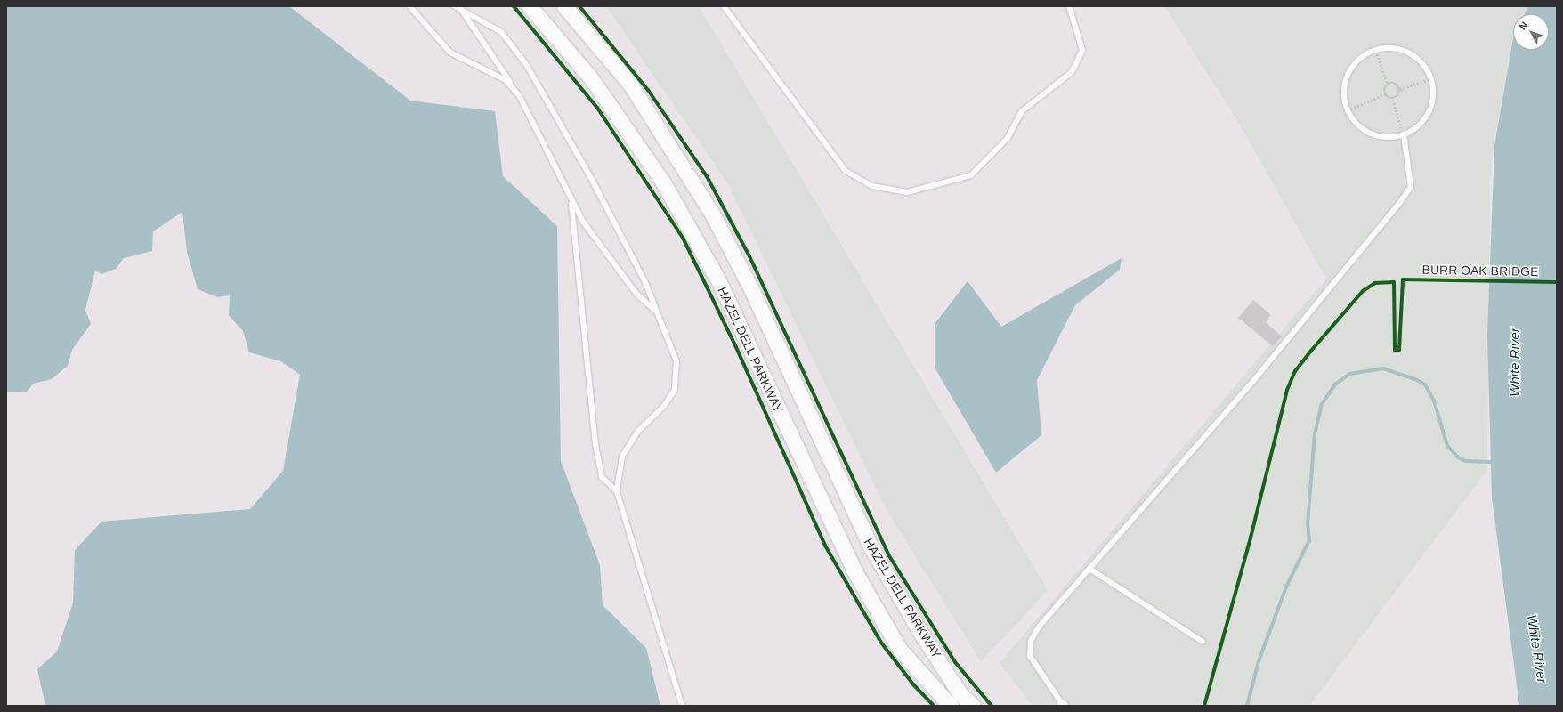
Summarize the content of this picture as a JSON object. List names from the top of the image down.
{
  "streets": {
    "main road": ["HAZEL DELL PARKWAY"],
    "cycle path": ["BURR OAK BRIDGE"]
  },
  "water": ["White River"],
  "north": "top left"
}
